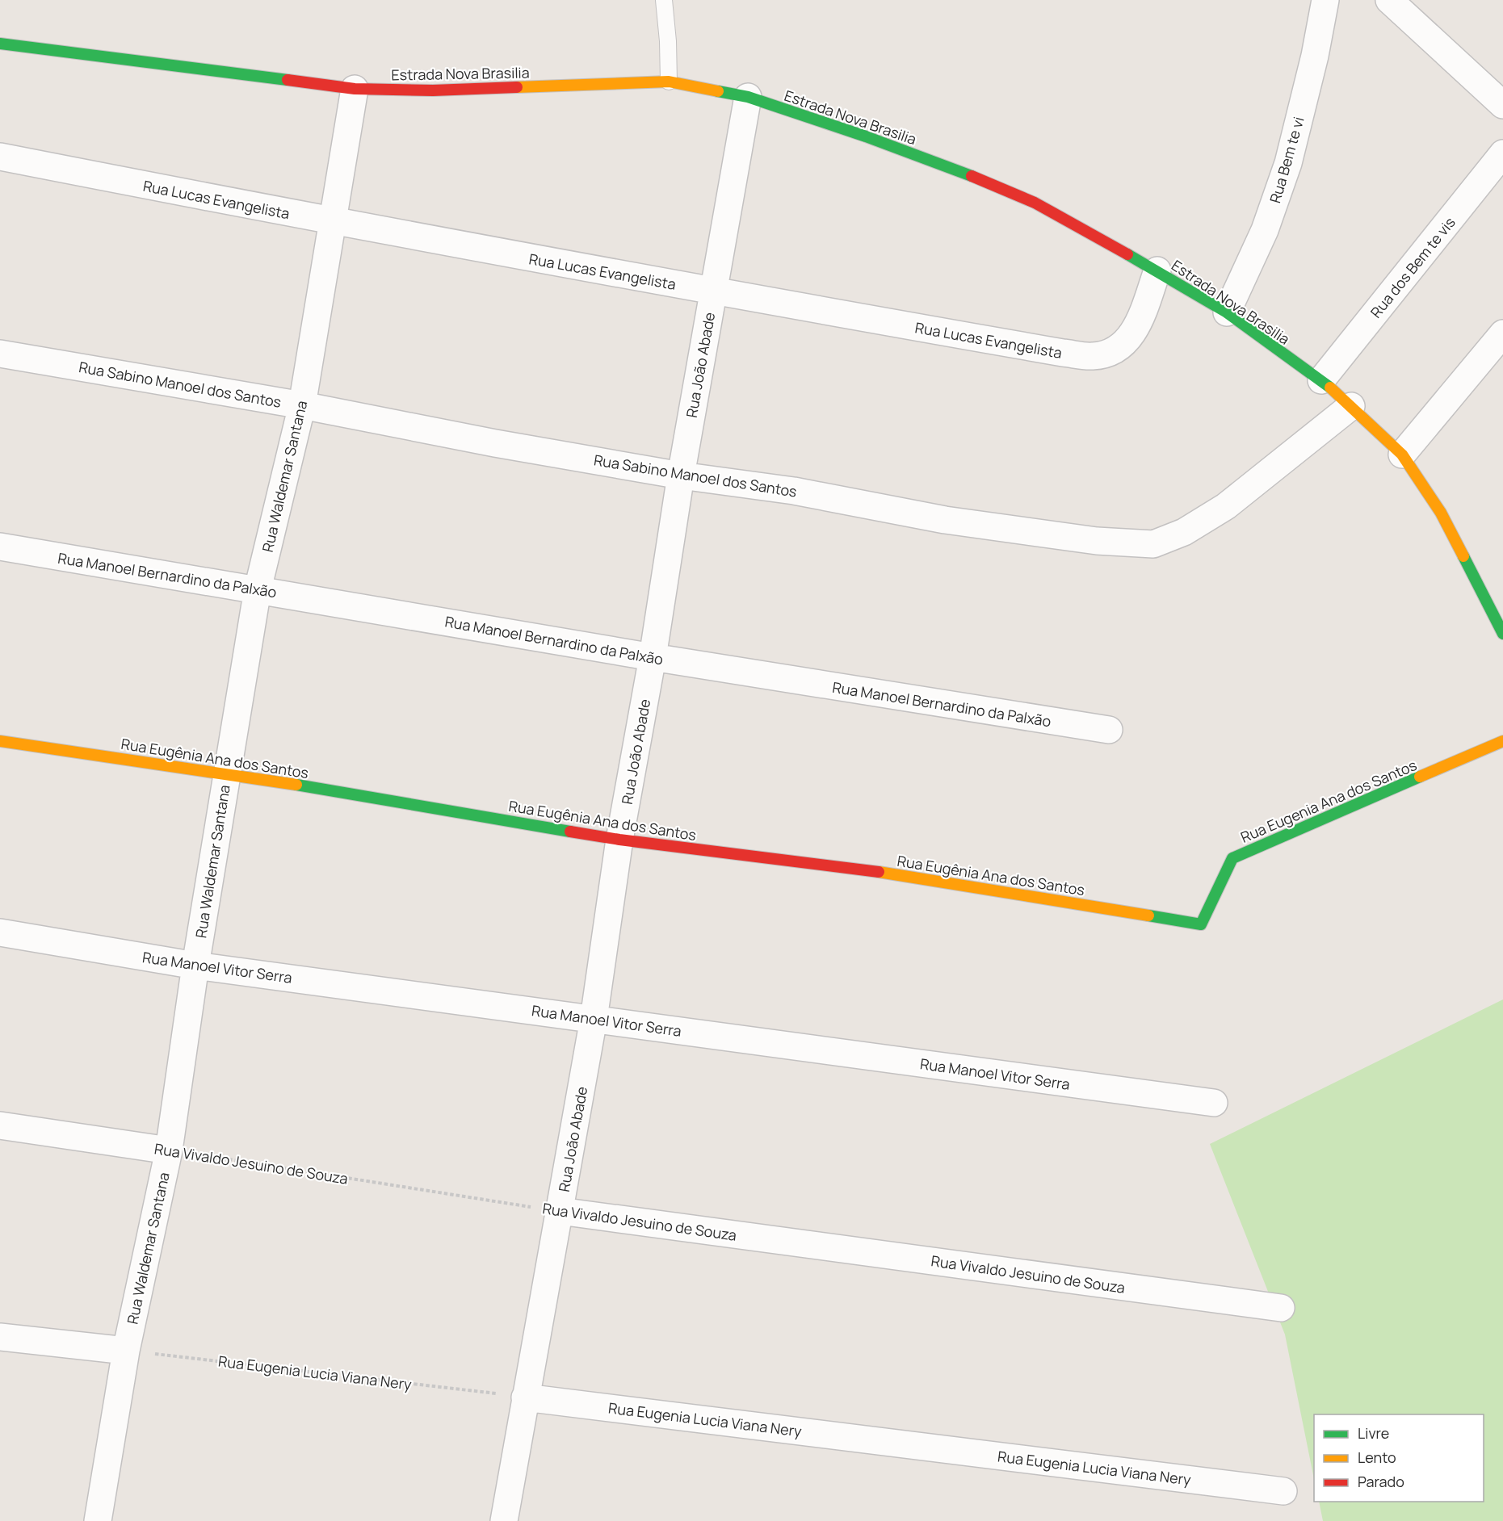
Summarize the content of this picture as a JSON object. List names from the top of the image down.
{
  "streets": {
    "street": [
      "Estrada Nova Brasilia",
      "Rua Bem te vi",
      "Rua Lucas Evangelista",
      "Rua dos Bem te vis",
      "Rua João Abade",
      "Rua Sabino Manoel dos Santos",
      "Rua Waldemar Santana",
      "Rua Manoel Bernardino da Palxão",
      "Rua Eugênia Ana dos Santos",
      "Rua Eugenia Ana dos Santos",
      "Rua Manoel Vitor Serra",
      "Rua Vivaldo Jesuino de Souza",
      "Rua Eugenia Lucia Viana Nery"
    ]
  },
  "crossings": [
    ["Estrada Nova Brasilia", "Rua Bem te vi"],
    ["Estrada Nova Brasilia", "Rua Lucas Evangelista"],
    ["Estrada Nova Brasilia", "Rua dos Bem te vis"],
    ["Estrada Nova Brasilia", "Rua João Abade"],
    ["Estrada Nova Brasilia", "Rua Sabino Manoel dos Santos"],
    ["Estrada Nova Brasilia", "Rua Waldemar Santana"],
    ["Rua Lucas Evangelista", "Rua João Abade"],
    ["Rua Lucas Evangelista", "Rua Waldemar Santana"],
    ["Rua João Abade", "Rua Sabino Manoel dos Santos"],
    ["Rua João Abade", "Rua Manoel Bernardino da Palxão"],
    ["Rua João Abade", "Rua Eugênia Ana dos Santos"],
    ["Rua João Abade", "Rua Manoel Vitor Serra"],
    ["Rua João Abade", "Rua Vivaldo Jesuino de Souza"],
    ["Rua João Abade", "Rua Eugenia Lucia Viana Nery"],
    ["Rua Sabino Manoel dos Santos", "Rua Waldemar Santana"],
    ["Rua Waldemar Santana", "Rua Manoel Bernardino da Palxão"],
    ["Rua Waldemar Santana", "Rua Eugênia Ana dos Santos"],
    ["Rua Waldemar Santana", "Rua Manoel Vitor Serra"],
    ["Rua Waldemar Santana", "Rua Vivaldo Jesuino de Souza"],
    ["Rua Waldemar Santana", "Rua Eugenia Lucia Viana Nery"],
    ["Rua Eugênia Ana dos Santos", "Rua Eugenia Ana dos Santos"]
  ],
  "legend": ["Livre", "Lento", "Parado"]
}
